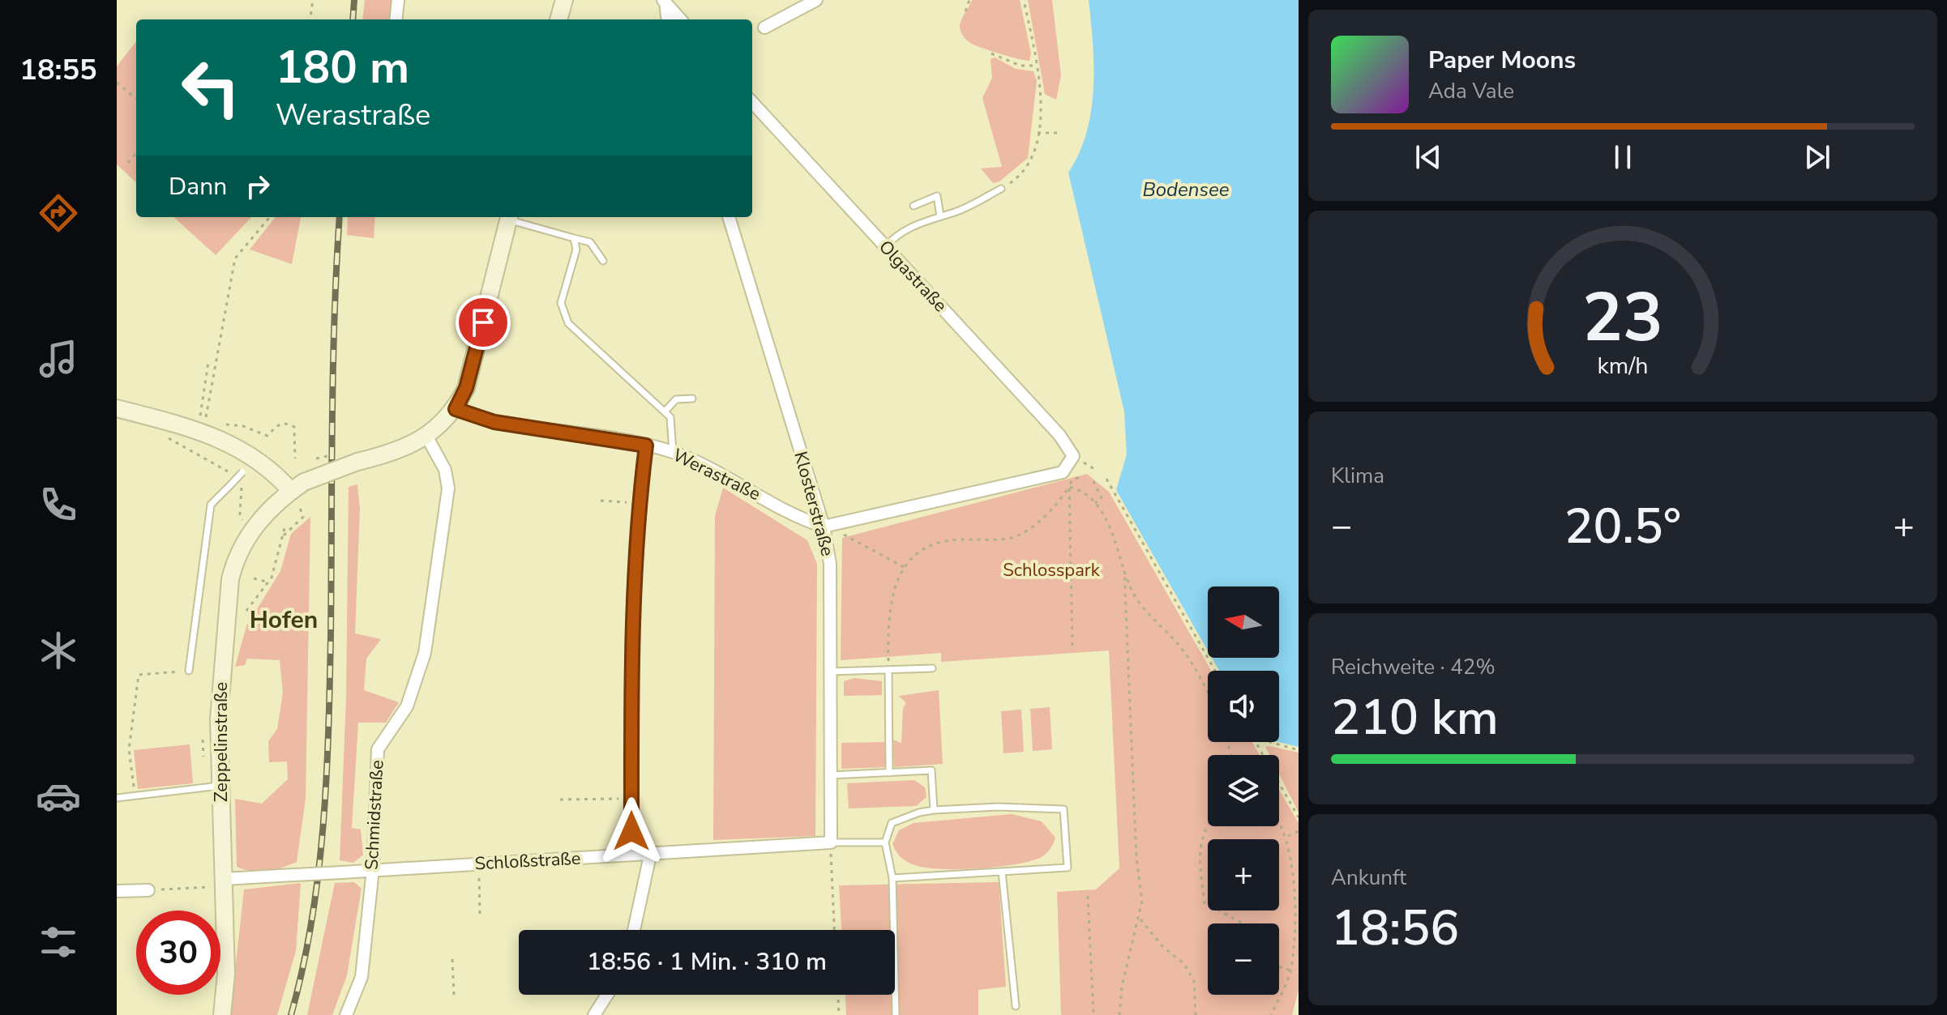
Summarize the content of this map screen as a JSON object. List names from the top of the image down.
{
  "streets": {
    "main road": ["Zeppelinstraße"],
    "street": [
      "Olgastraße",
      "Werastraße",
      "Klosterstraße",
      "Schmidstraße",
      "Schloßstraße"
    ]
  },
  "crossings": [
    ["Olgastraße", "Werastraße"],
    ["Olgastraße", "Klosterstraße"],
    ["Werastraße", "Klosterstraße"],
    ["Klosterstraße", "Schloßstraße"],
    ["Zeppelinstraße", "Schloßstraße"],
    ["Schmidstraße", "Schloßstraße"]
  ],
  "districts": ["Hofen"],
  "water": ["Bodensee"],
  "parks": ["Schlosspark"],
  "north": "left",
  "page": {
    "tabs": "18:55",
    "turn": ["180 m", "Werastraße"],
    "song": ["Paper Moons", "Ada Vale"],
    "then": "Dann",
    "tile": [
      "Klima",
      ["Reichweite · 42%", "210 km"],
      ["Ankunft", "18:56"]
    ],
    "heat": ["−", "20.5°", "+"],
    "map_buttons": ["+", "−"],
    "limit": "30",
    "trip": "18:56 · 1 Min. · 310 m",
    "gauge": ["23", "km/h"]
  }
}
